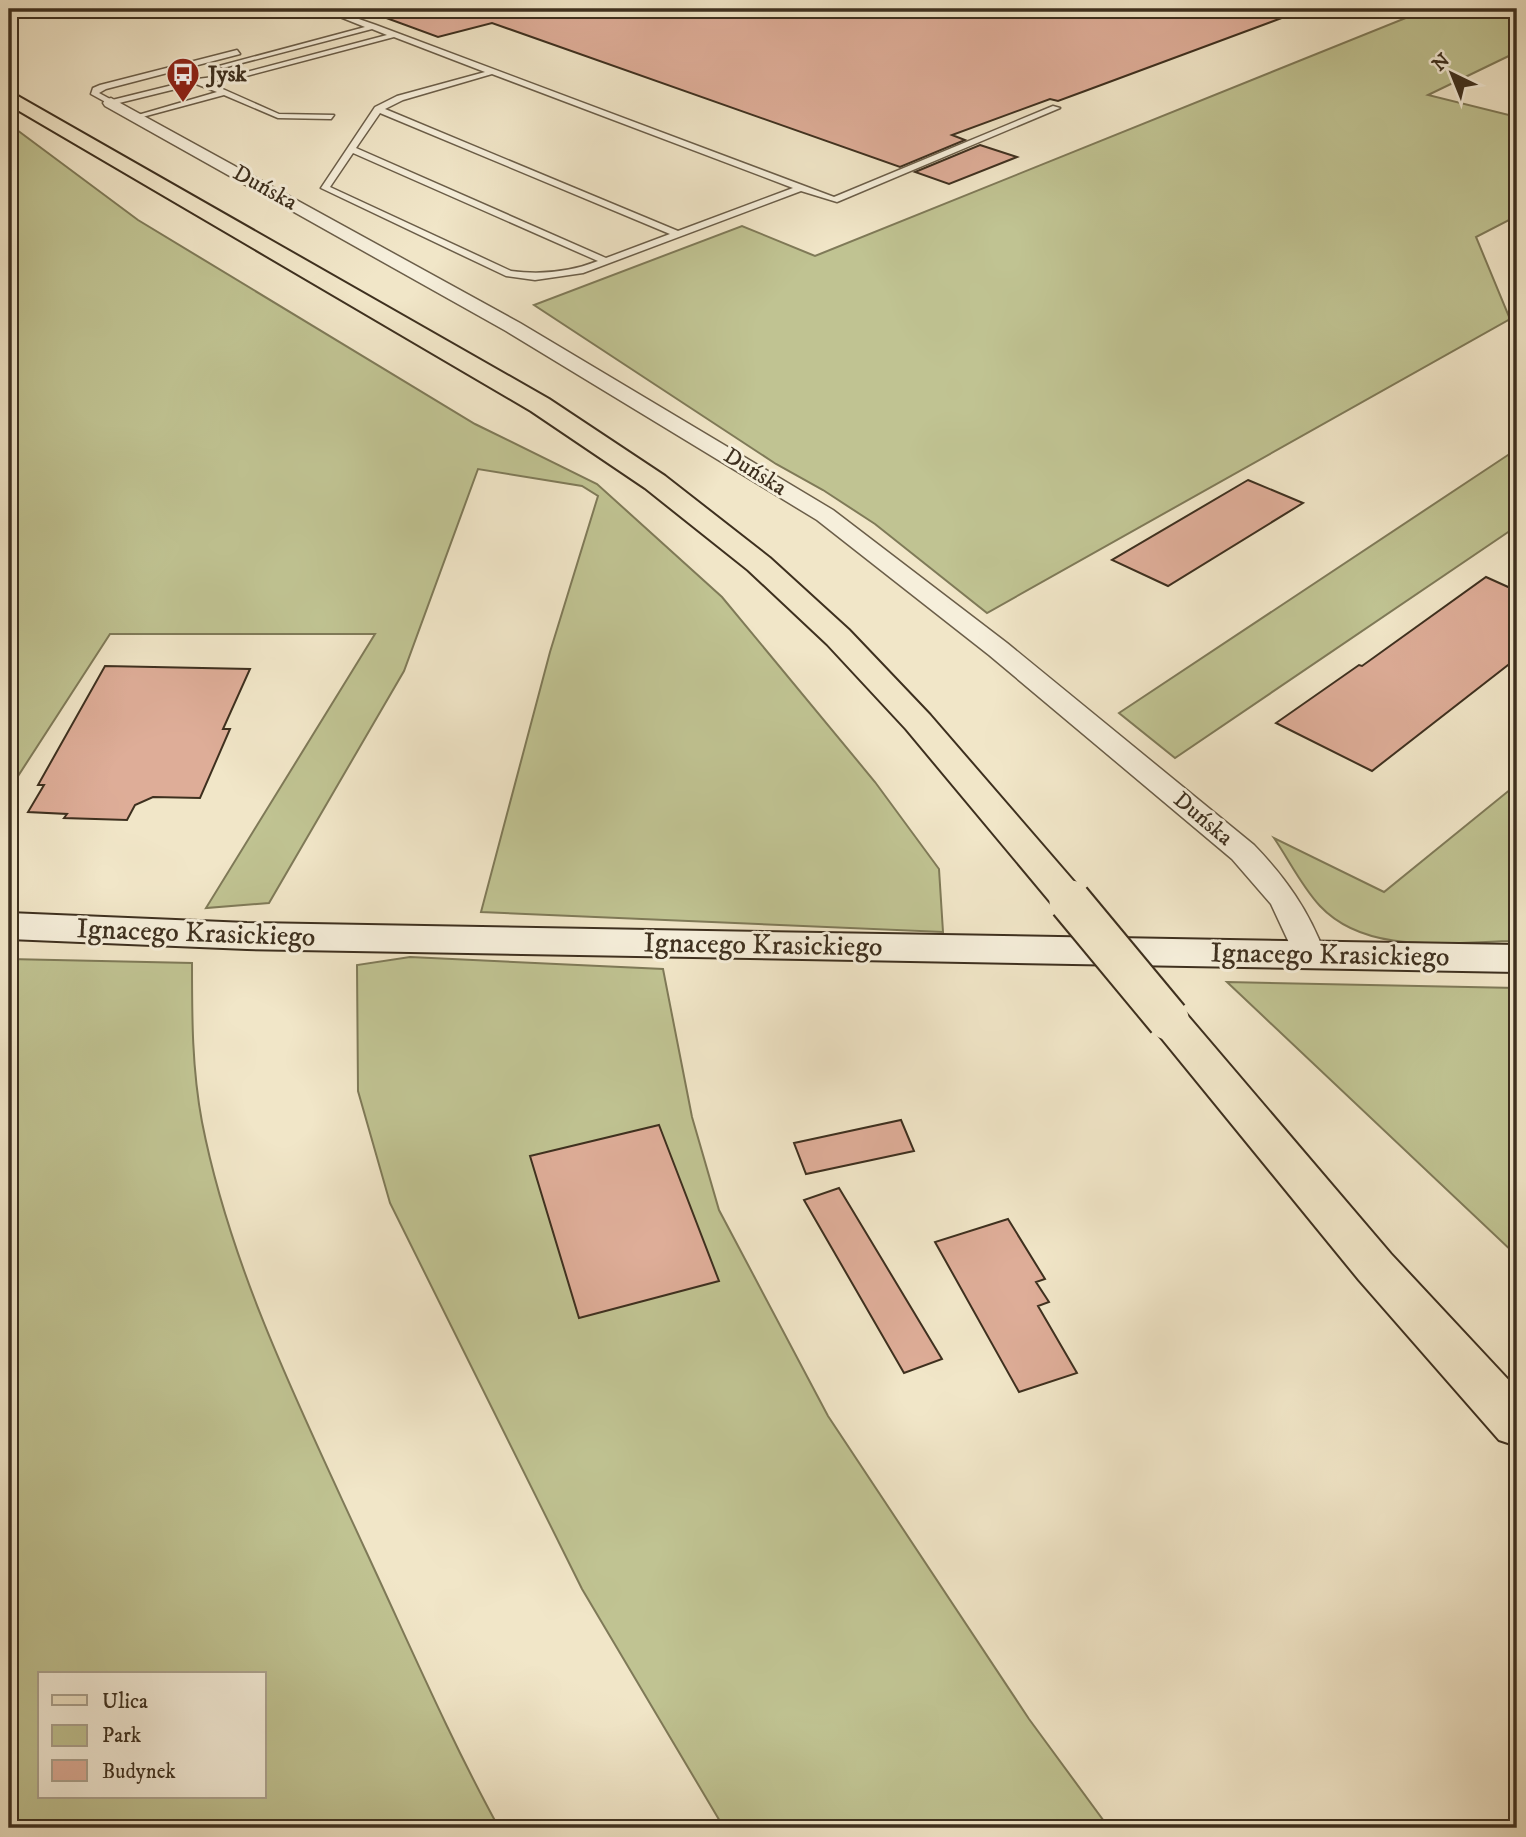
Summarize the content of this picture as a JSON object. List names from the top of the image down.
{
  "streets": {
    "street": ["Duńska", "Ignacego Krasickiego"]
  },
  "crossings": [
    ["Duńska", "Ignacego Krasickiego"]
  ],
  "places": {
    "bus stop": ["Jysk"]
  },
  "legend": ["Ulica", "Park", "Budynek"],
  "north": "top left"
}
